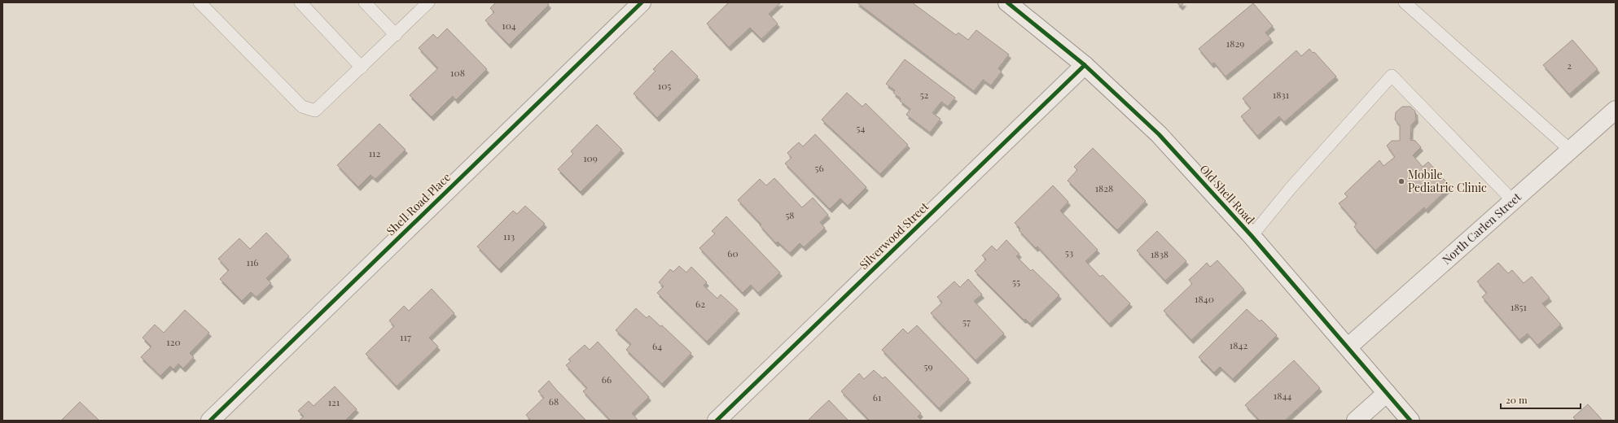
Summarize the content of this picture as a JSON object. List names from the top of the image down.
{
  "streets": {
    "street": [
      "Old Shell Road",
      "Shell Road Place",
      "North Carlen Street",
      "Silverwood Street"
    ]
  },
  "crossings": [
    ["Old Shell Road", "North Carlen Street"],
    ["Old Shell Road", "Silverwood Street"]
  ],
  "places": ["Mobile Pediatric Clinic"],
  "house_numbers": [
    "104",
    "1829",
    "2",
    "108",
    "105",
    "52",
    "1831",
    "54",
    "112",
    "109",
    "56",
    "1828",
    "58",
    "113",
    "53",
    "60",
    "1838",
    "116",
    "55",
    "1840",
    "62",
    "1851",
    "57",
    "117",
    "120",
    "1842",
    "64",
    "59",
    "66",
    "1844",
    "61",
    "68",
    "121"
  ],
  "scale_bar": "20 m"
}
